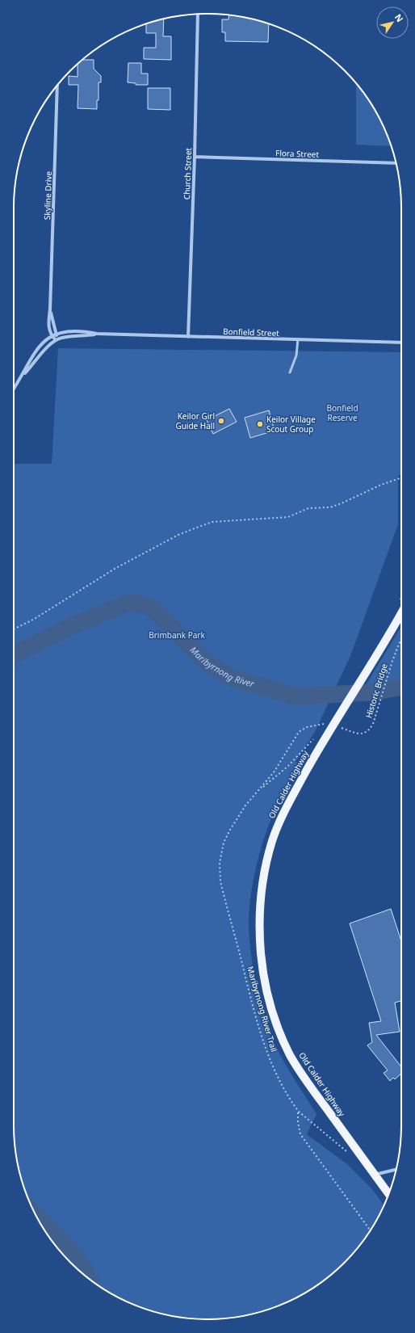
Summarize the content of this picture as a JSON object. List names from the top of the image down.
{
  "streets": {
    "main road": ["Old Calder Highway"],
    "street": [
      "Flora Street",
      "Church Street",
      "Skyline Drive",
      "Bonfield Street"
    ],
    "path": ["Historic Bridge", "Maribyrnong River Trail"]
  },
  "crossings": [
    ["Flora Street", "Church Street"],
    ["Church Street", "Bonfield Street"],
    ["Skyline Drive", "Bonfield Street"],
    ["Old Calder Highway", "Maribyrnong River Trail"]
  ],
  "water": ["Maribyrnong River"],
  "parks": ["Bonfield Reserve", "Brimbank Park"],
  "places": ["Keilor Girl Guide Hall", "Keilor Village Scout Group"],
  "north": "top right"
}
